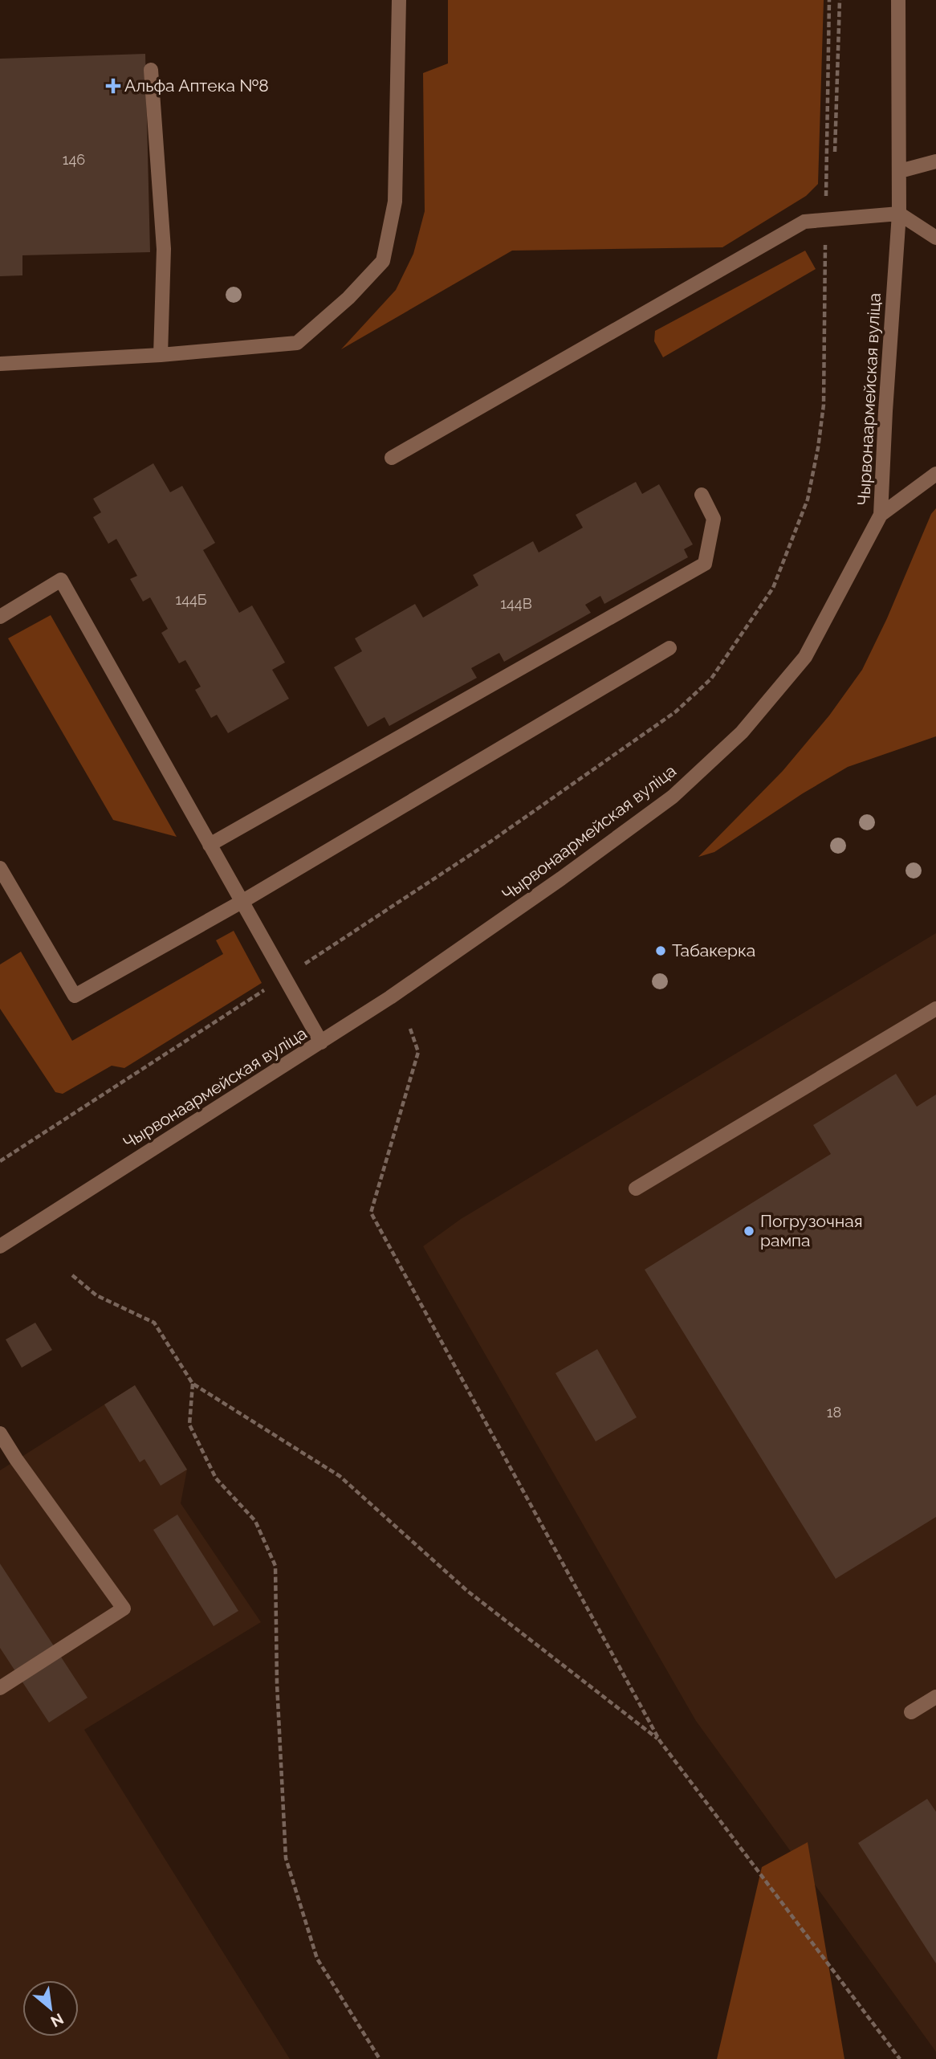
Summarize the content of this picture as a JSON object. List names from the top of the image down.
{
  "streets": {
    "street": ["Чырвонаармейская вуліца"]
  },
  "places": {
    "health": ["Альфа Аптека №8"],
    "other": ["Табакерка", "Погрузочная рампа"]
  },
  "house_numbers": [
    "146",
    "144Б",
    "144В",
    "18"
  ],
  "north": "bottom right"
}
